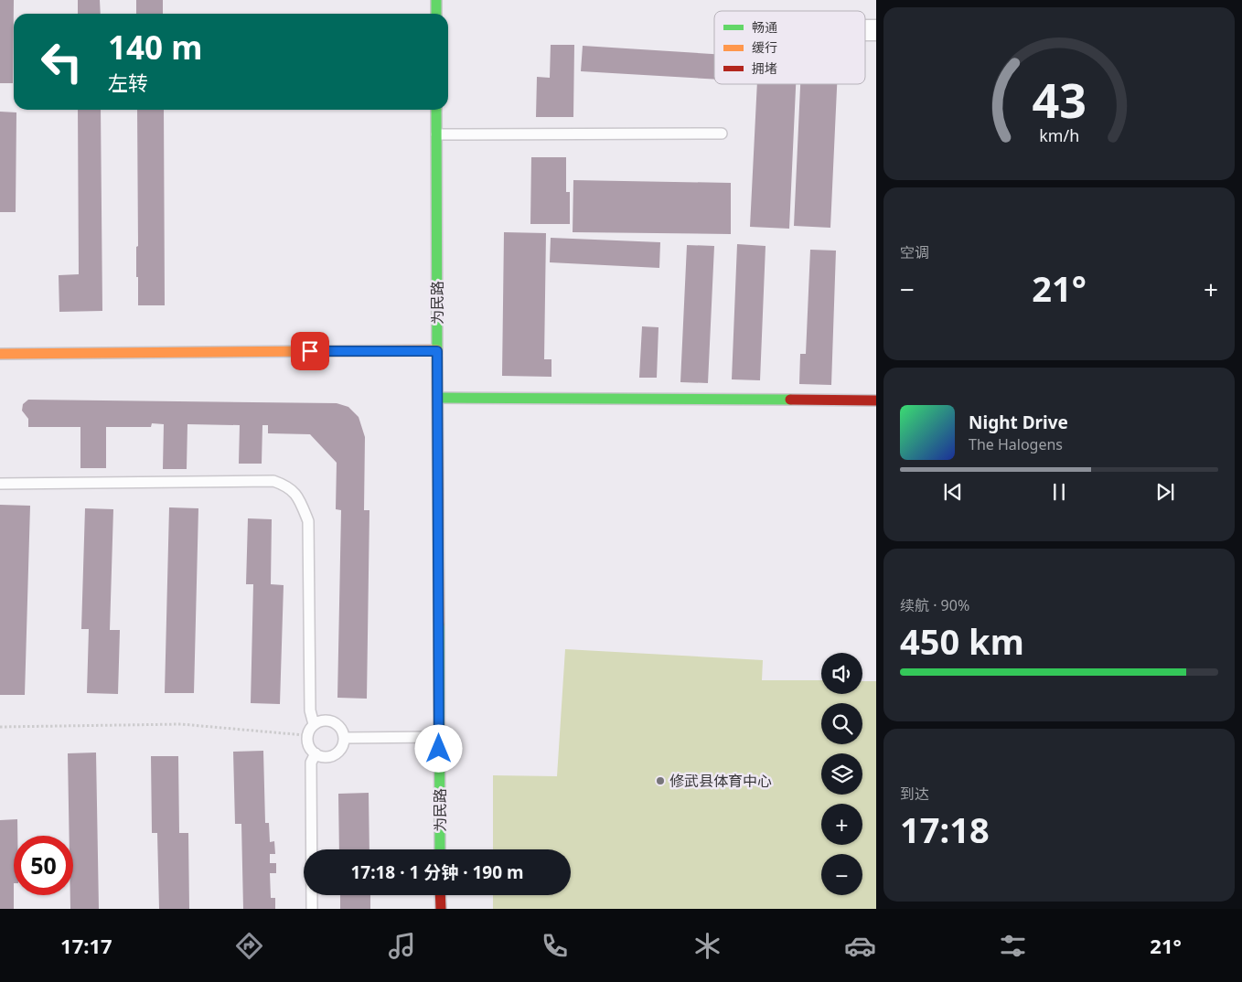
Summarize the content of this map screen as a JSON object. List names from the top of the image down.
{
  "streets": {
    "street": ["为民路"]
  },
  "places": ["修武县体育中心"],
  "legend": ["畅通", "缓行", "拥堵"],
  "page": {
    "turn": ["140 m", "左转"],
    "tile": [
      "空调",
      ["续航 · 90%", "450 km"],
      ["到达", "17:18"]
    ],
    "heat": ["−", "21°", "+"],
    "song": ["Night Drive", "The Halogens"],
    "map_buttons": ["+", "−"],
    "limit": "50",
    "trip": "17:18 · 1 分钟 · 190 m",
    "tabs": ["17:17", "21°"],
    "gauge": ["43", "km/h"]
  }
}
